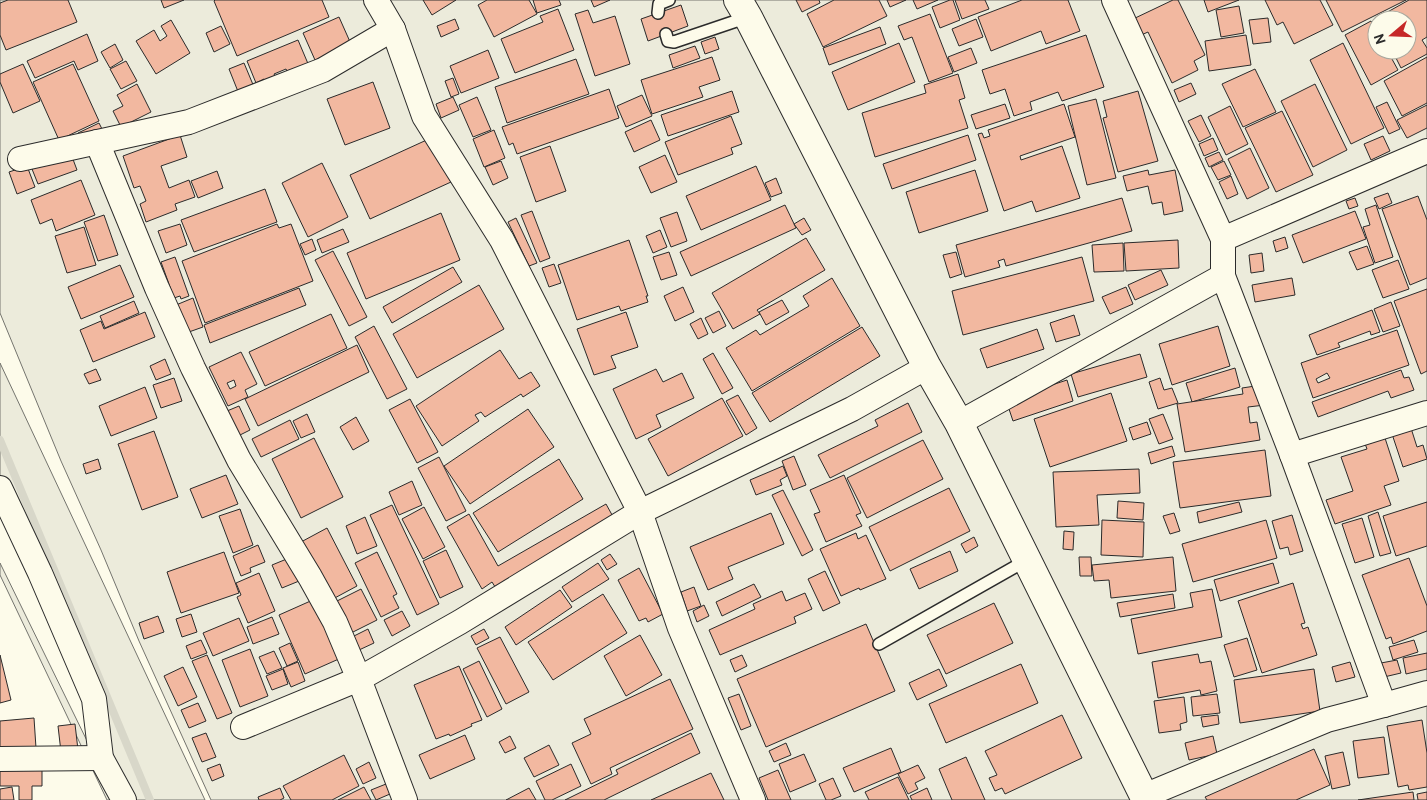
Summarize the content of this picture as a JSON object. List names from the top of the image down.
{
  "north": "left"
}
